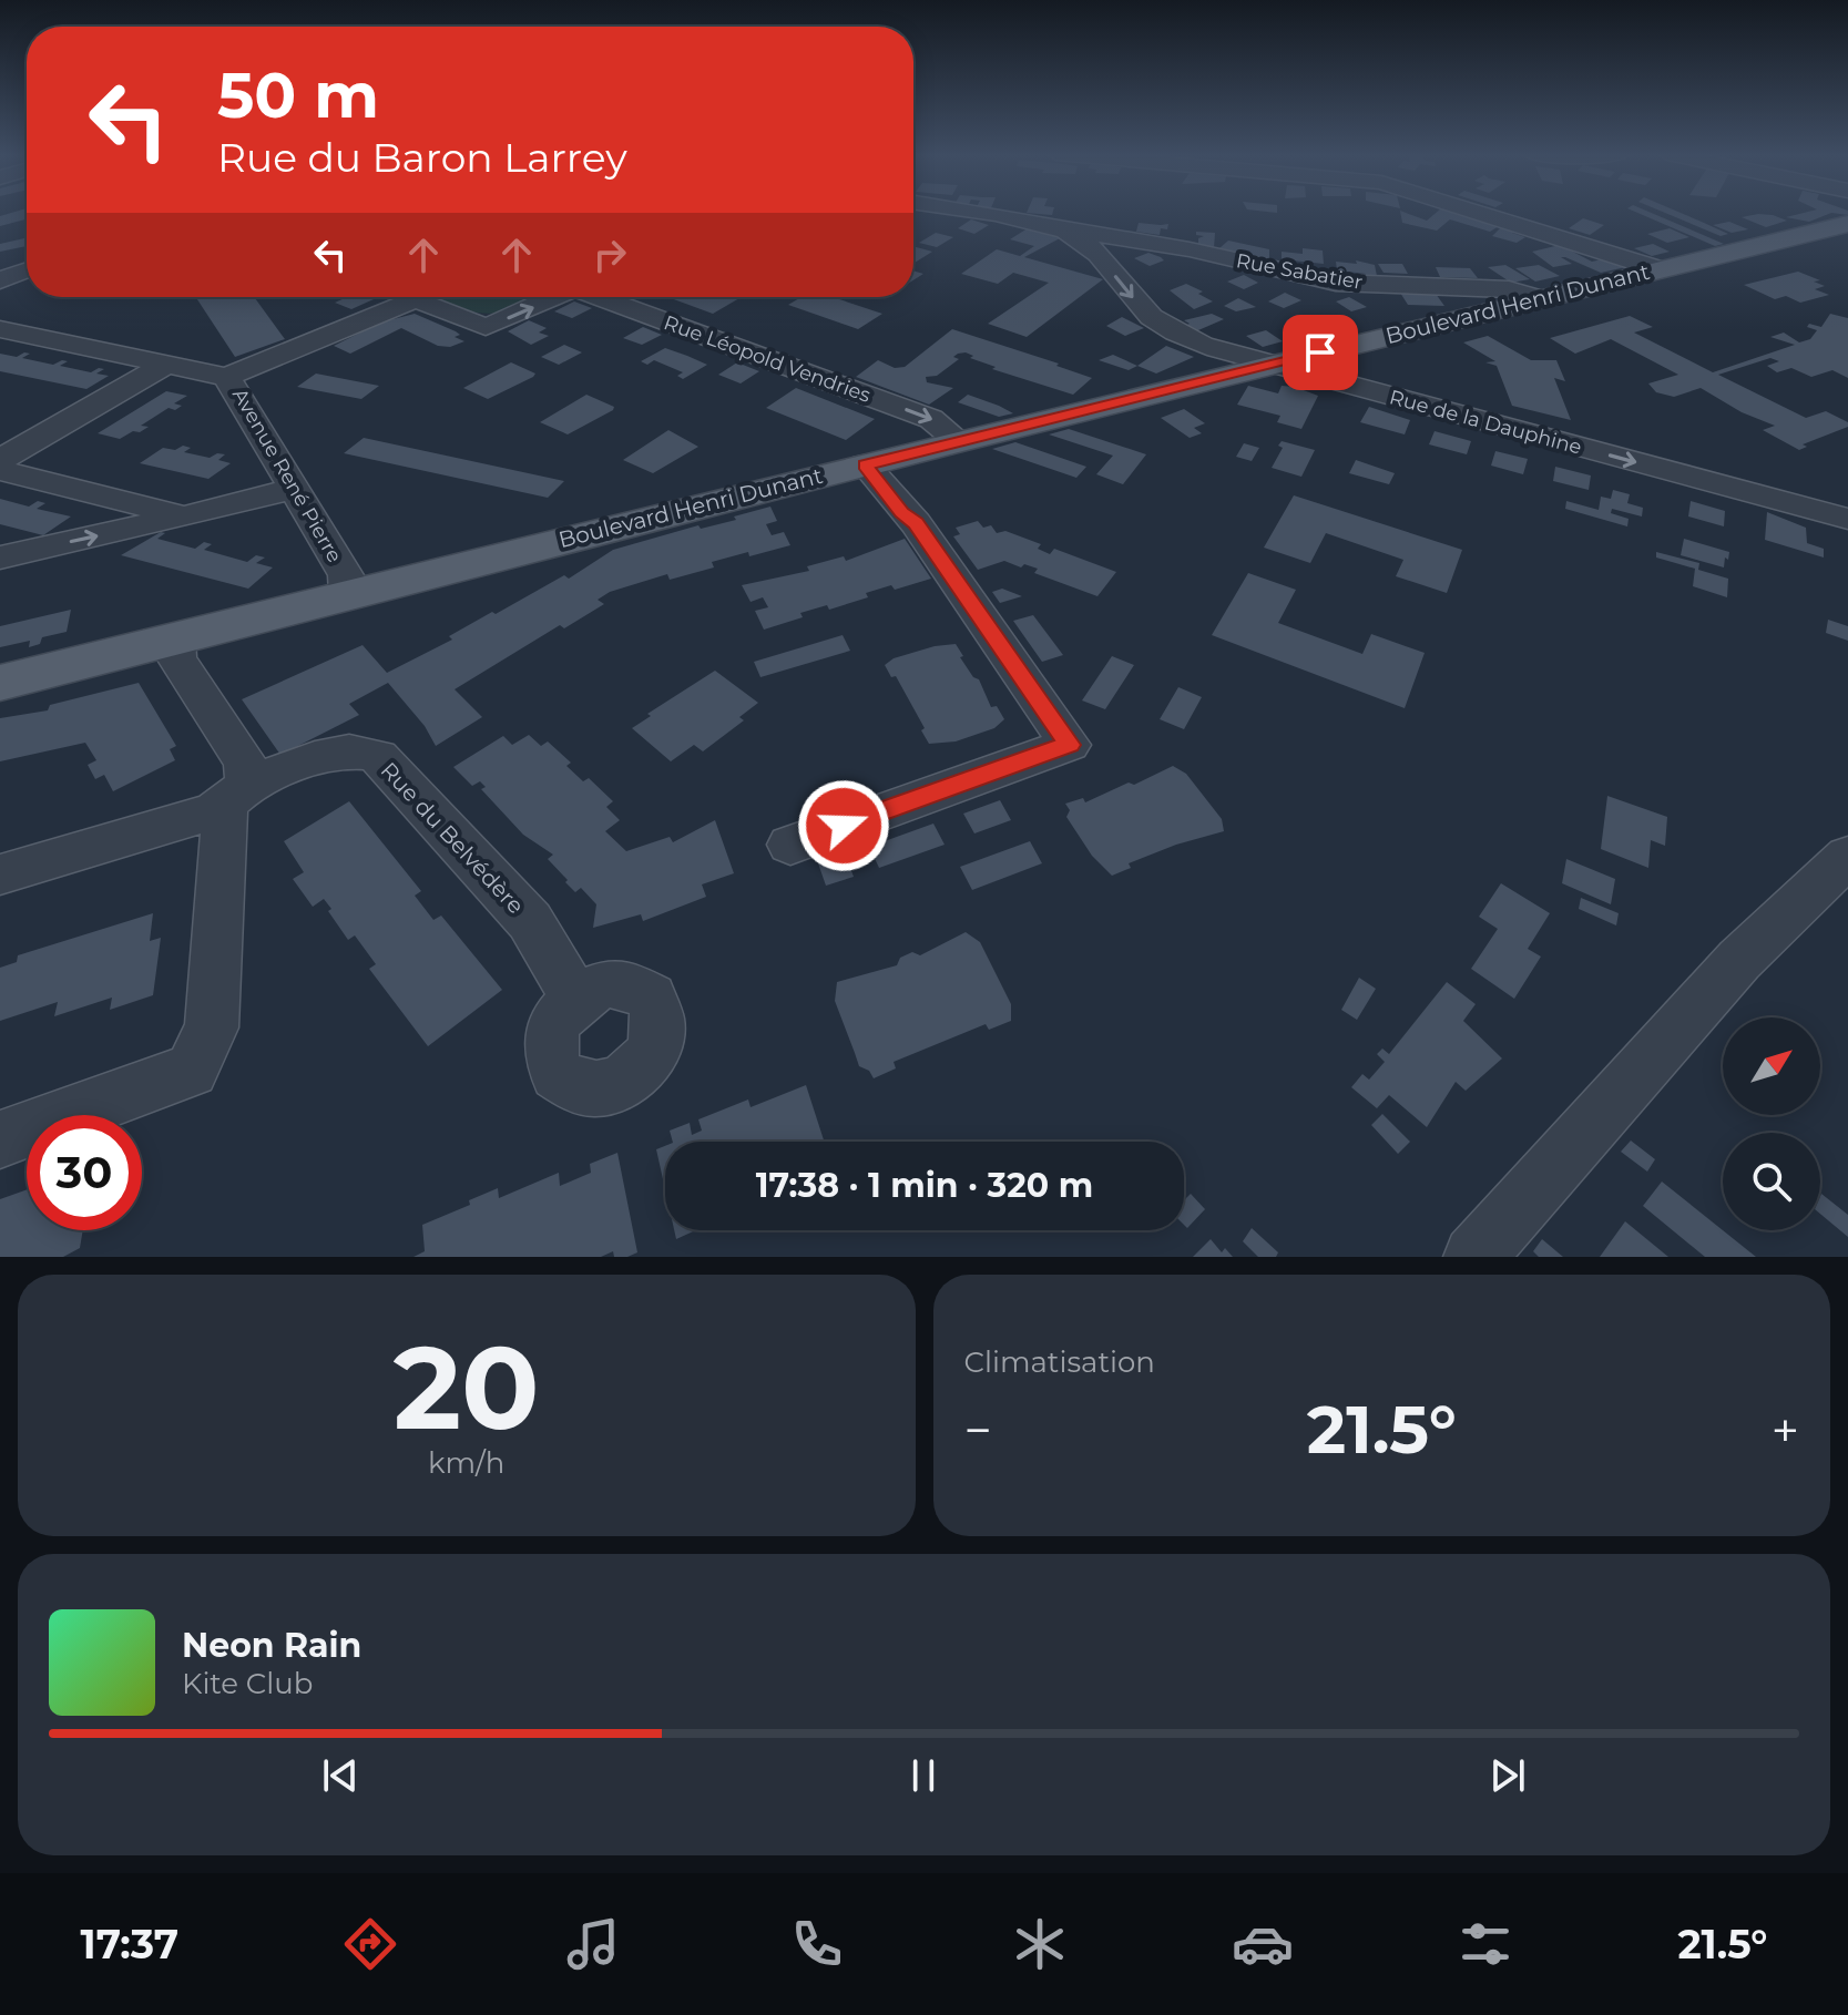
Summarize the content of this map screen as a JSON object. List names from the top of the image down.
{
  "streets": {
    "main road": ["Boulevard Henri Dunant"],
    "street": [
      "Rue Sabatier",
      "Rue Léopold Vendries",
      "Rue de la Dauphine",
      "Avenue René Pierre",
      "Rue du Belvédère"
    ]
  },
  "crossings": [
    ["Rue Sabatier", "Boulevard Henri Dunant"],
    ["Rue Sabatier", "Rue de la Dauphine"],
    ["Boulevard Henri Dunant", "Rue Léopold Vendries"],
    ["Boulevard Henri Dunant", "Rue de la Dauphine"],
    ["Boulevard Henri Dunant", "Avenue René Pierre"]
  ],
  "one_way": ["Rue Léopold Vendries", "Rue de la Dauphine"],
  "north": "top right",
  "page": {
    "turn": ["50 m", "Rue du Baron Larrey"],
    "limit": "30",
    "trip": "17:38 · 1 min · 320 m",
    "tile": [
      ["20", "km/h"],
      "Climatisation"
    ],
    "heat": ["−", "21.5°", "+"],
    "song": ["Neon Rain", "Kite Club"],
    "tabs": ["17:37", "21.5°"]
  }
}
